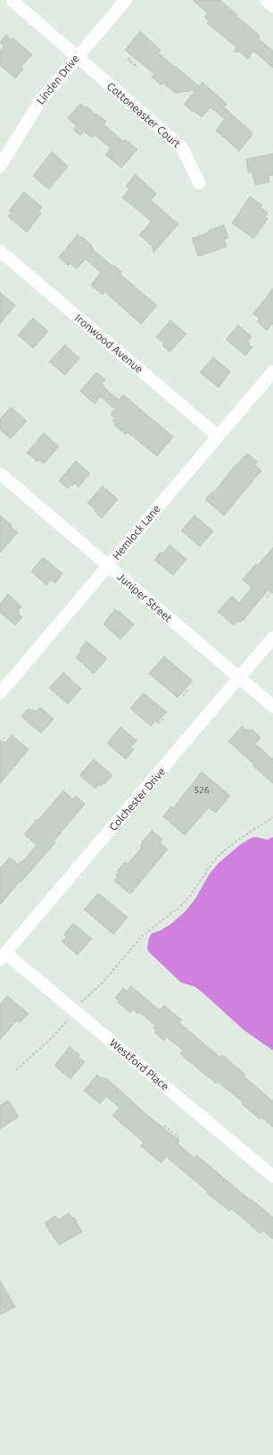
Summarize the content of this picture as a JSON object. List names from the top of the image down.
{
  "streets": {
    "street": [
      "Linden Drive",
      "Cottoneaster Court",
      "Ironwood Avenue",
      "Hemlock Lane",
      "Juniper Street",
      "Colchester Drive",
      "Westford Place"
    ]
  },
  "crossings": [
    ["Linden Drive", "Cottoneaster Court"],
    ["Ironwood Avenue", "Hemlock Lane"],
    ["Hemlock Lane", "Juniper Street"],
    ["Juniper Street", "Colchester Drive"],
    ["Colchester Drive", "Westford Place"]
  ],
  "house_numbers": ["526"]
}
